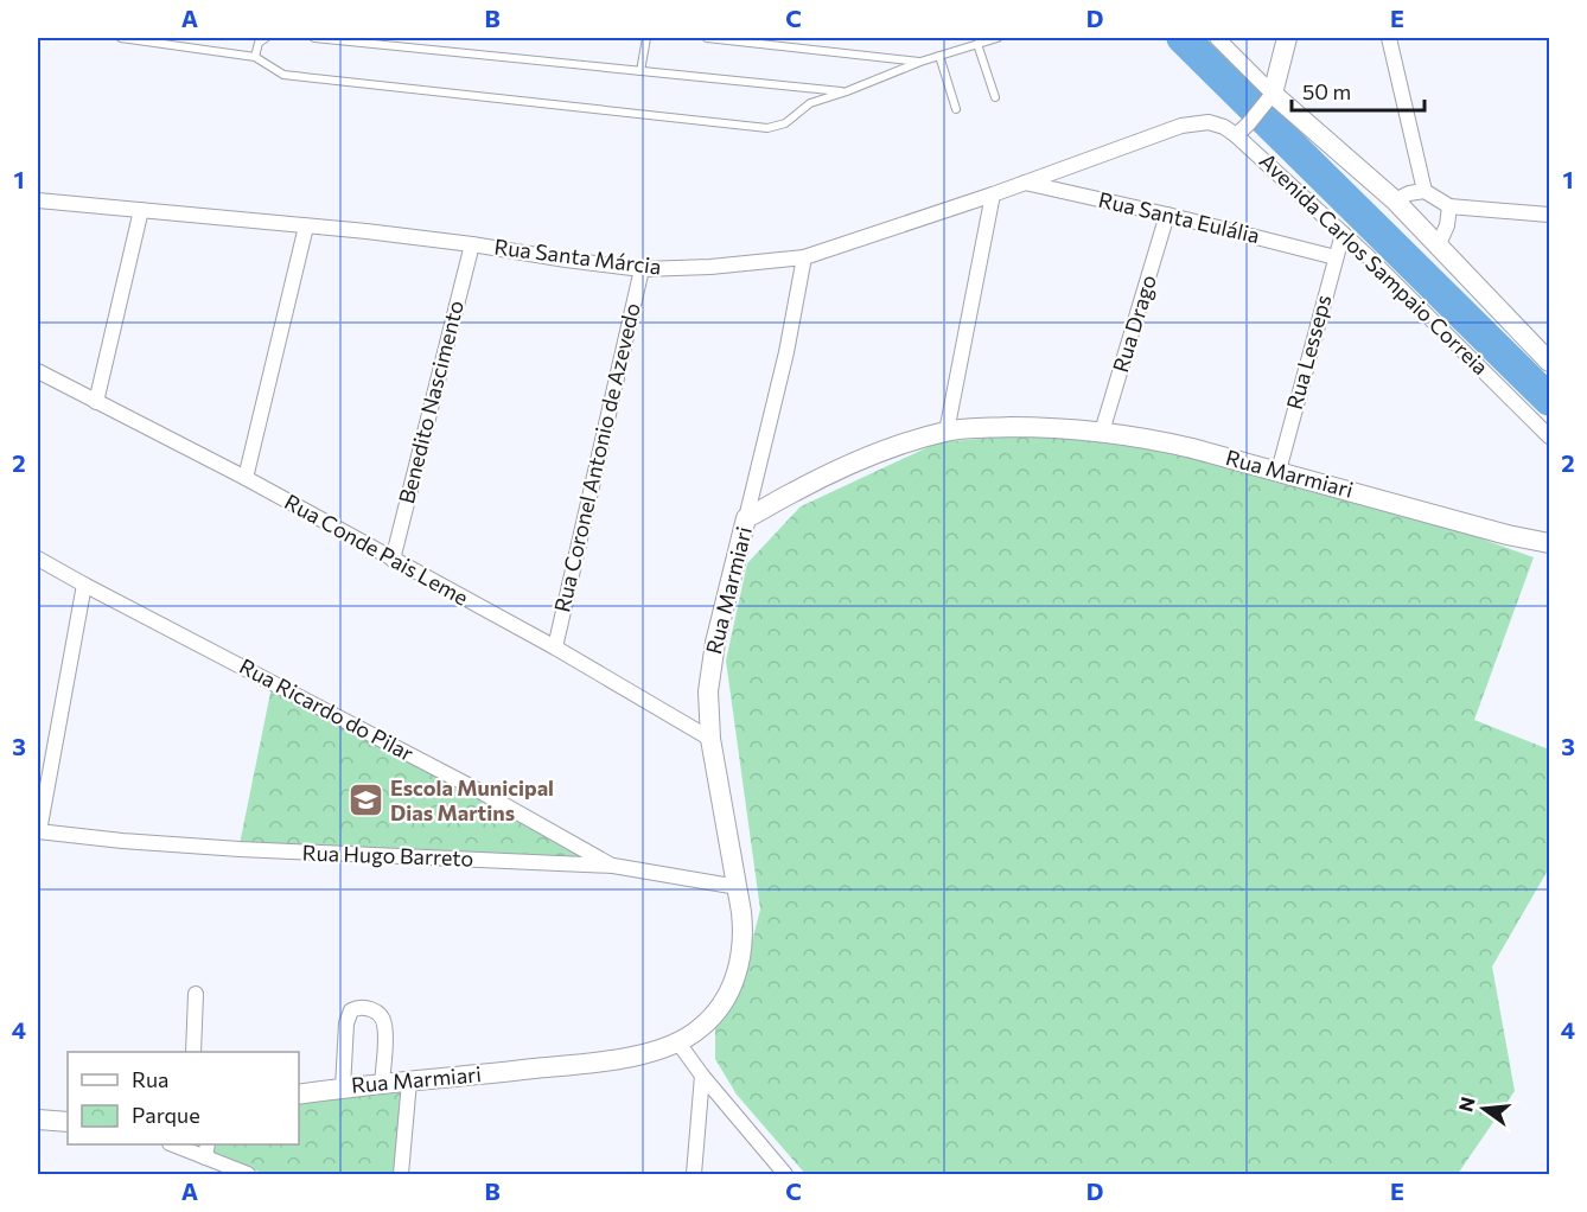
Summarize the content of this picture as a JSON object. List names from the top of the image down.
{
  "streets": {
    "street": [
      "Rua Santa Eulália",
      "Rua Santa Márcia",
      "Avenida Carlos Sampaio Correia",
      "Rua Drago",
      "Rua Lesseps",
      "Benedito Nascimento",
      "Rua Coronel Antonio de Azevedo",
      "Rua Marmiari",
      "Rua Conde Pais Leme",
      "Rua Ricardo do Pilar",
      "Rua Hugo Barreto"
    ]
  },
  "crossings": [
    ["Rua Santa Eulália", "Rua Santa Márcia"],
    ["Rua Santa Eulália", "Rua Drago"],
    ["Rua Santa Eulália", "Rua Lesseps"],
    ["Rua Santa Márcia", "Avenida Carlos Sampaio Correia"],
    ["Rua Santa Márcia", "Benedito Nascimento"],
    ["Rua Santa Márcia", "Rua Coronel Antonio de Azevedo"],
    ["Avenida Carlos Sampaio Correia", "Rua Lesseps"],
    ["Rua Drago", "Rua Marmiari"],
    ["Rua Lesseps", "Rua Marmiari"],
    ["Benedito Nascimento", "Rua Conde Pais Leme"],
    ["Rua Coronel Antonio de Azevedo", "Rua Conde Pais Leme"],
    ["Rua Marmiari", "Rua Conde Pais Leme"],
    ["Rua Marmiari", "Rua Hugo Barreto"],
    ["Rua Ricardo do Pilar", "Rua Hugo Barreto"]
  ],
  "places": {
    "school or university": ["Escola Municipal Dias Martins"]
  },
  "legend": ["Rua", "Parque"],
  "scale_bar": "50 m",
  "north": "left",
  "grid": {
    "columns": [
      "A",
      "B",
      "C",
      "D",
      "E"
    ],
    "rows": [
      "1",
      "2",
      "3",
      "4"
    ]
  }
}
